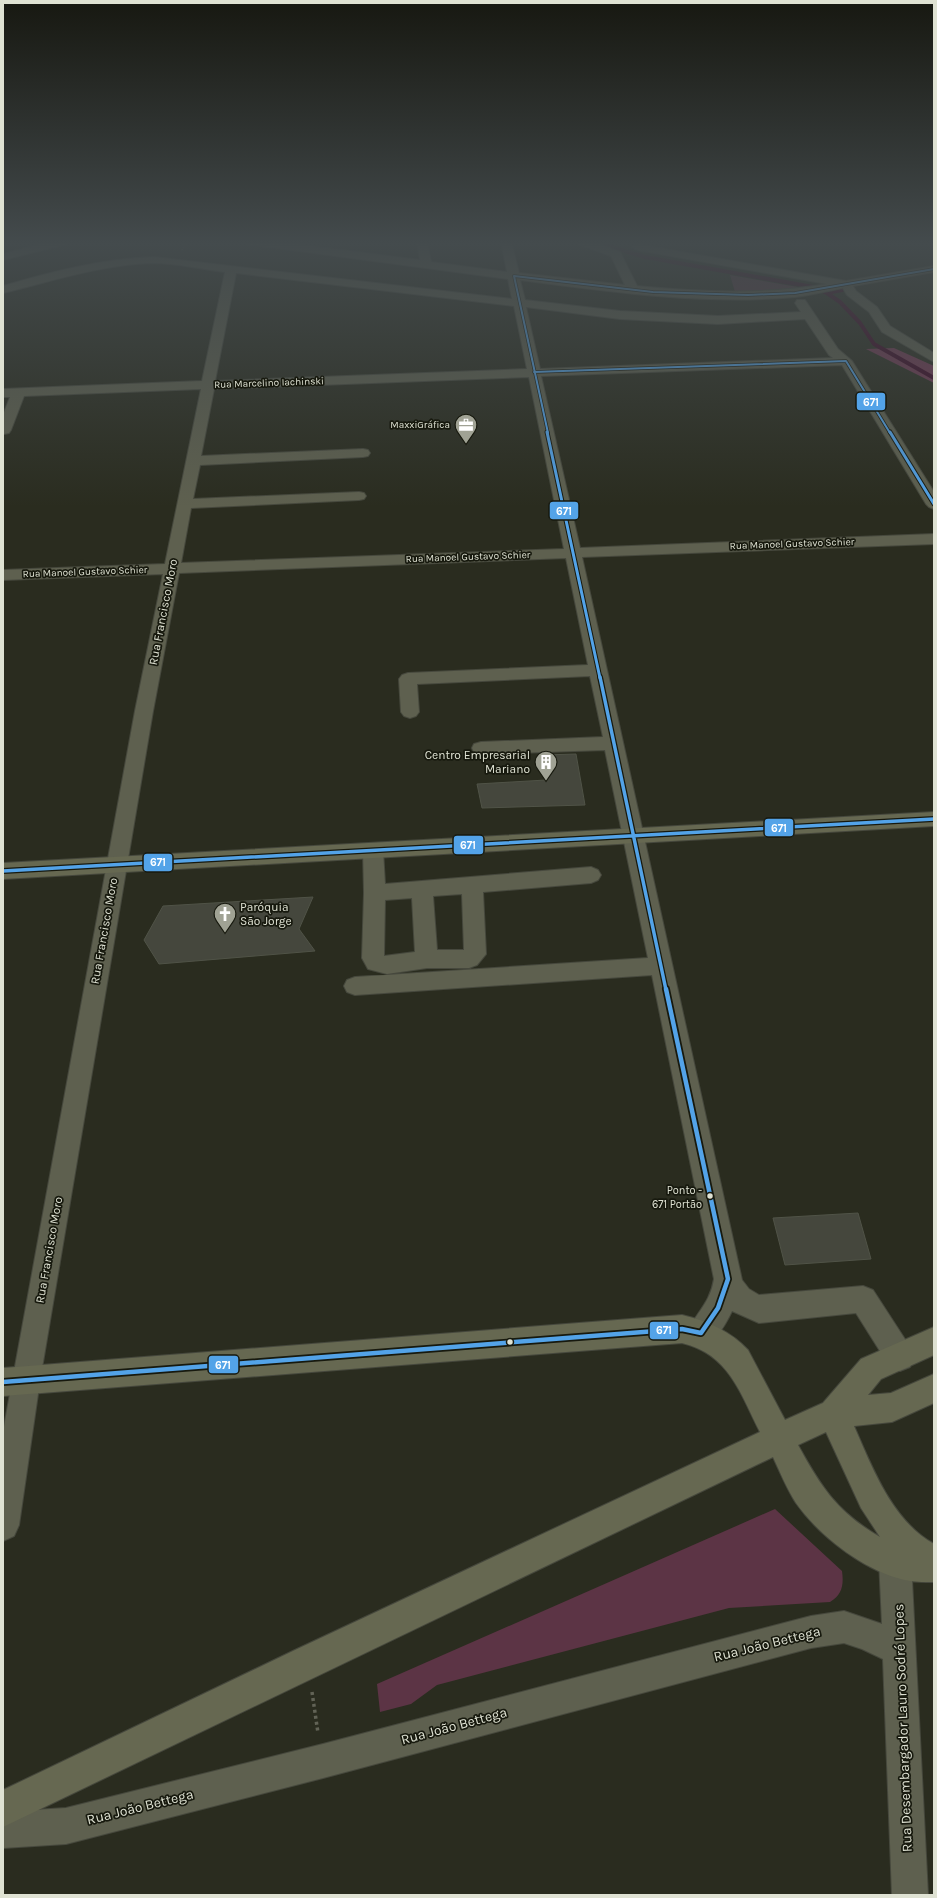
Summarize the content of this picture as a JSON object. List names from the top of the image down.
{
  "streets": {
    "street": [
      "Rua Marcelino Iachinski",
      "Rua Manoel Gustavo Schier",
      "Rua Francisco Moro",
      "Rua João Bettega",
      "Rua Desembargador Lauro Sodré Lopes"
    ]
  },
  "crossings": [
    ["Rua Marcelino Iachinski", "Rua Francisco Moro"],
    ["Rua Manoel Gustavo Schier", "Rua Francisco Moro"],
    ["Rua João Bettega", "Rua Desembargador Lauro Sodré Lopes"]
  ],
  "places": {
    "office": ["MaxxiGráfica"],
    "building": ["Centro Empresarial Mariano"],
    "church": ["Paróquia São Jorge"],
    "other": ["Ponto - 671 Portão"]
  },
  "lines": ["transit line 671"]
}
